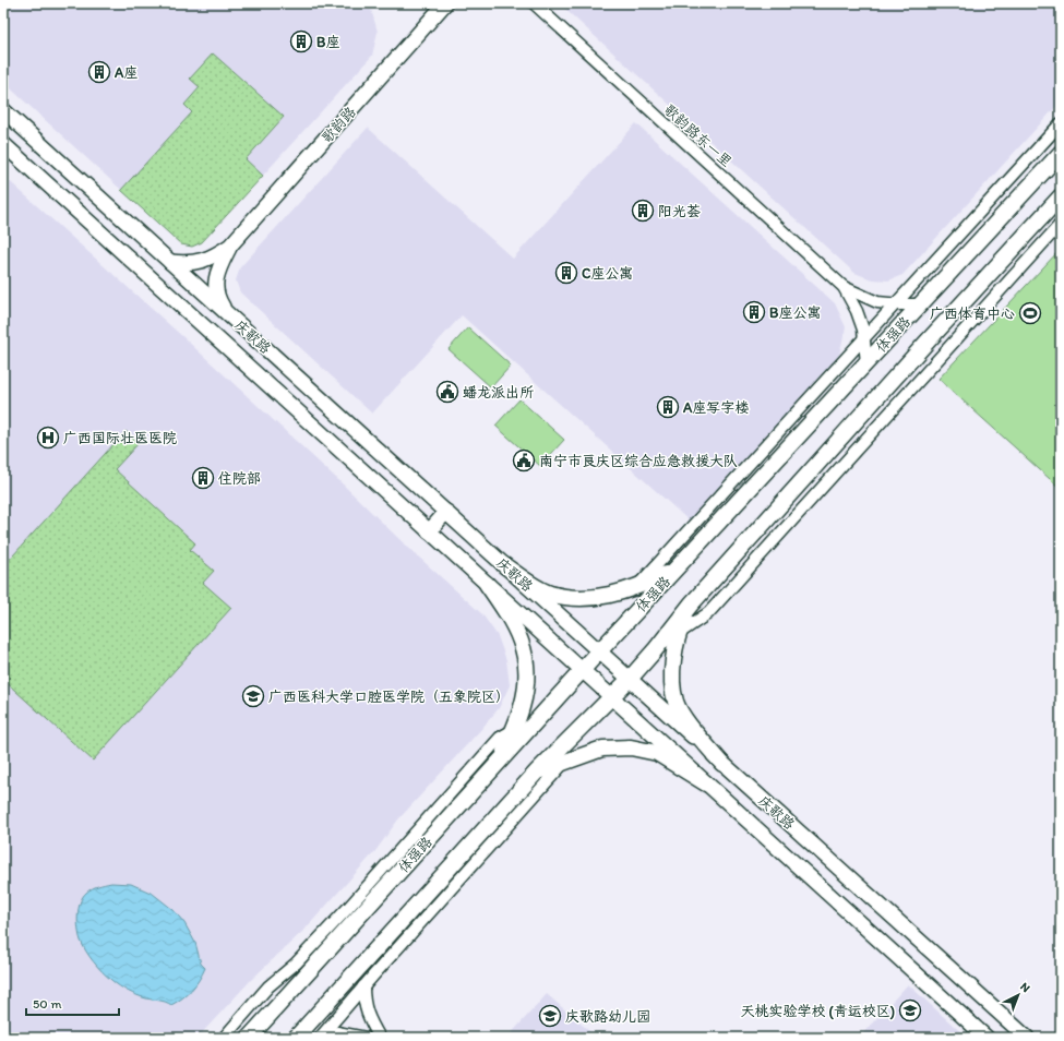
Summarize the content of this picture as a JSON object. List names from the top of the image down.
{
  "streets": {
    "main road": ["体强路"],
    "street": ["歌韵路", "歌韵路东一里", "庆歌路"]
  },
  "crossings": [
    ["歌韵路", "庆歌路"],
    ["歌韵路东一里", "体强路"],
    ["体强路", "庆歌路"]
  ],
  "places": {
    "building": [
      "B座",
      "A座",
      "阳光荟",
      "C座公寓",
      "B座公寓",
      "A座写字楼",
      "住院部"
    ],
    "sports": ["广西体育中心"],
    "public building": ["蟠龙派出所", "南宁市良庆区综合应急救援大队"],
    "hospital": ["广西国际壮医医院"],
    "school or university": ["广西医科大学口腔医学院（五象院区）", "天桃实验学校 (青运校区)", "庆歌路幼儿园"]
  },
  "scale_bar": "50 m",
  "north": "top right"
}
